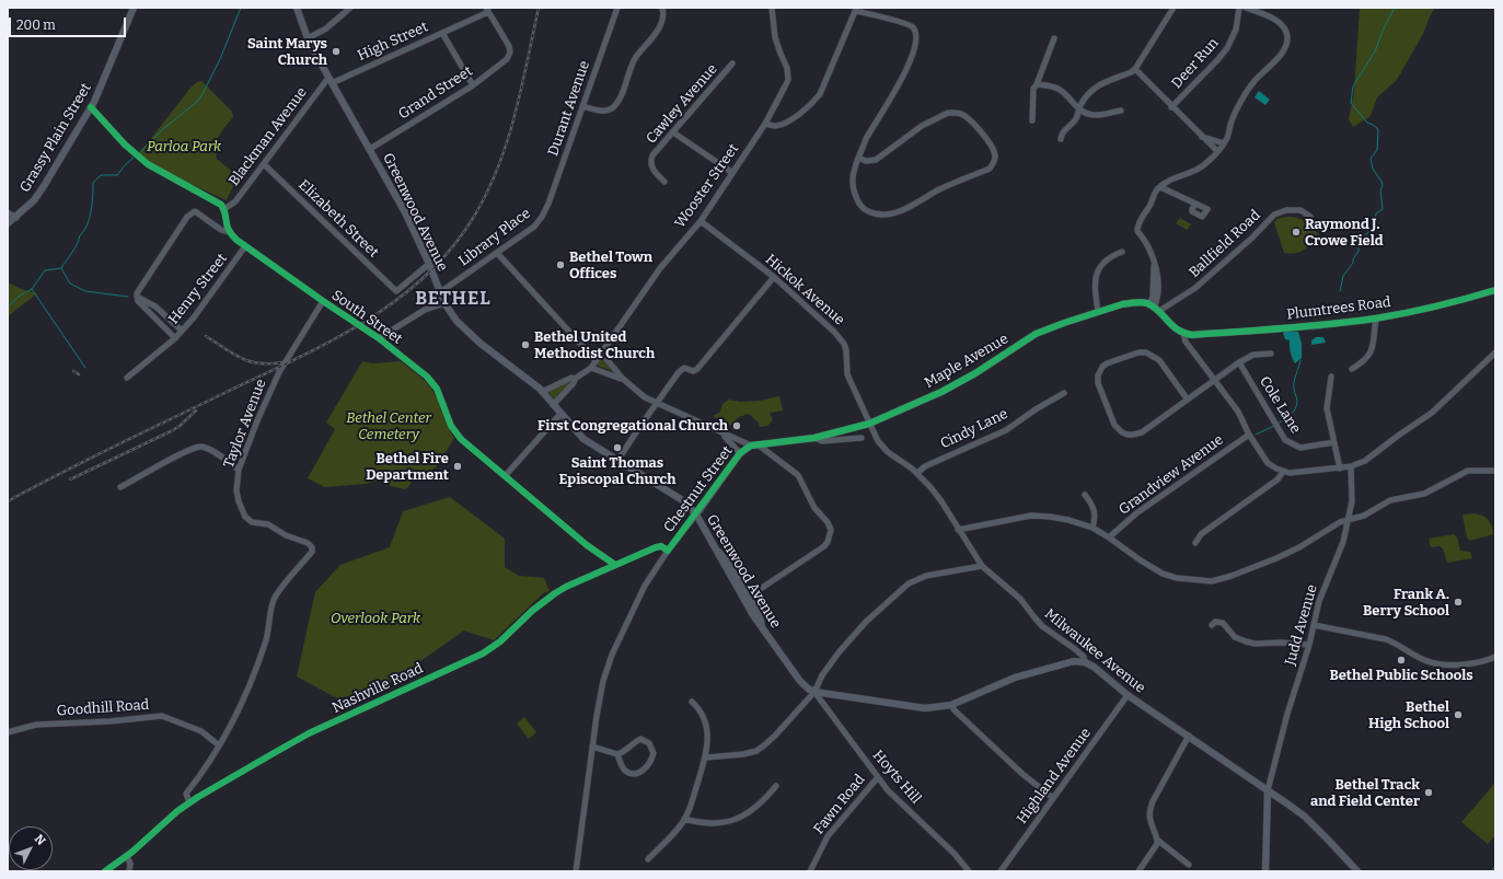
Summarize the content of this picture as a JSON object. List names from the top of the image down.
{
  "streets": {
    "main road": [
      "Grassy Plain Street",
      "Greenwood Avenue",
      "Plumtrees Road",
      "Maple Avenue",
      "Chestnut Street",
      "Milwaukee Avenue"
    ],
    "street": [
      "High Street",
      "Deer Run",
      "Grand Street",
      "Cawley Avenue",
      "Durant Avenue",
      "Blackman Avenue",
      "Wooster Street",
      "Elizabeth Street",
      "Library Place",
      "Ballfield Road",
      "Henry Street",
      "Hickok Avenue",
      "South Street",
      "Cole Lane",
      "Taylor Avenue",
      "Cindy Lane",
      "Grandview Avenue",
      "Judd Avenue",
      "Nashville Road",
      "Goodhill Road",
      "Highland Avenue",
      "Hoyts Hill",
      "Fawn Road"
    ]
  },
  "crossings": [
    ["High Street", "Grand Street"],
    ["High Street", "Blackman Avenue"],
    ["High Street", "Greenwood Avenue"],
    ["Grand Street", "Greenwood Avenue"],
    ["Durant Avenue", "Library Place"],
    ["Blackman Avenue", "Greenwood Avenue"],
    ["Blackman Avenue", "Elizabeth Street"],
    ["Wooster Street", "Hickok Avenue"],
    ["Greenwood Avenue", "Elizabeth Street"],
    ["Greenwood Avenue", "Library Place"],
    ["Greenwood Avenue", "Chestnut Street"],
    ["Greenwood Avenue", "Hoyts Hill"],
    ["Ballfield Road", "Maple Avenue"],
    ["Henry Street", "South Street"],
    ["Hickok Avenue", "Maple Avenue"],
    ["Hickok Avenue", "Milwaukee Avenue"],
    ["South Street", "Taylor Avenue"],
    ["South Street", "Nashville Road"],
    ["Maple Avenue", "Chestnut Street"],
    ["Maple Avenue", "Milwaukee Avenue"],
    ["Taylor Avenue", "Nashville Road"],
    ["Taylor Avenue", "Goodhill Road"],
    ["Cindy Lane", "Milwaukee Avenue"],
    ["Chestnut Street", "Nashville Road"],
    ["Judd Avenue", "Milwaukee Avenue"],
    ["Milwaukee Avenue", "Highland Avenue"],
    ["Hoyts Hill", "Fawn Road"]
  ],
  "districts": ["BETHEL"],
  "parks": ["Parloa Park", "Bethel Center Cemetery", "Overlook Park"],
  "places": [
    "Saint Marys Church",
    "Raymond J. Crowe Field",
    "Bethel Town Offices",
    "Bethel United Methodist Church",
    "First Congregational Church",
    "Saint Thomas Episcopal Church",
    "Bethel Fire Department",
    "Frank A. Berry School",
    "Bethel Public Schools",
    "Bethel High School",
    "Bethel Track and Field Center"
  ],
  "scale_bar": "200 m",
  "north": "top right"
}
